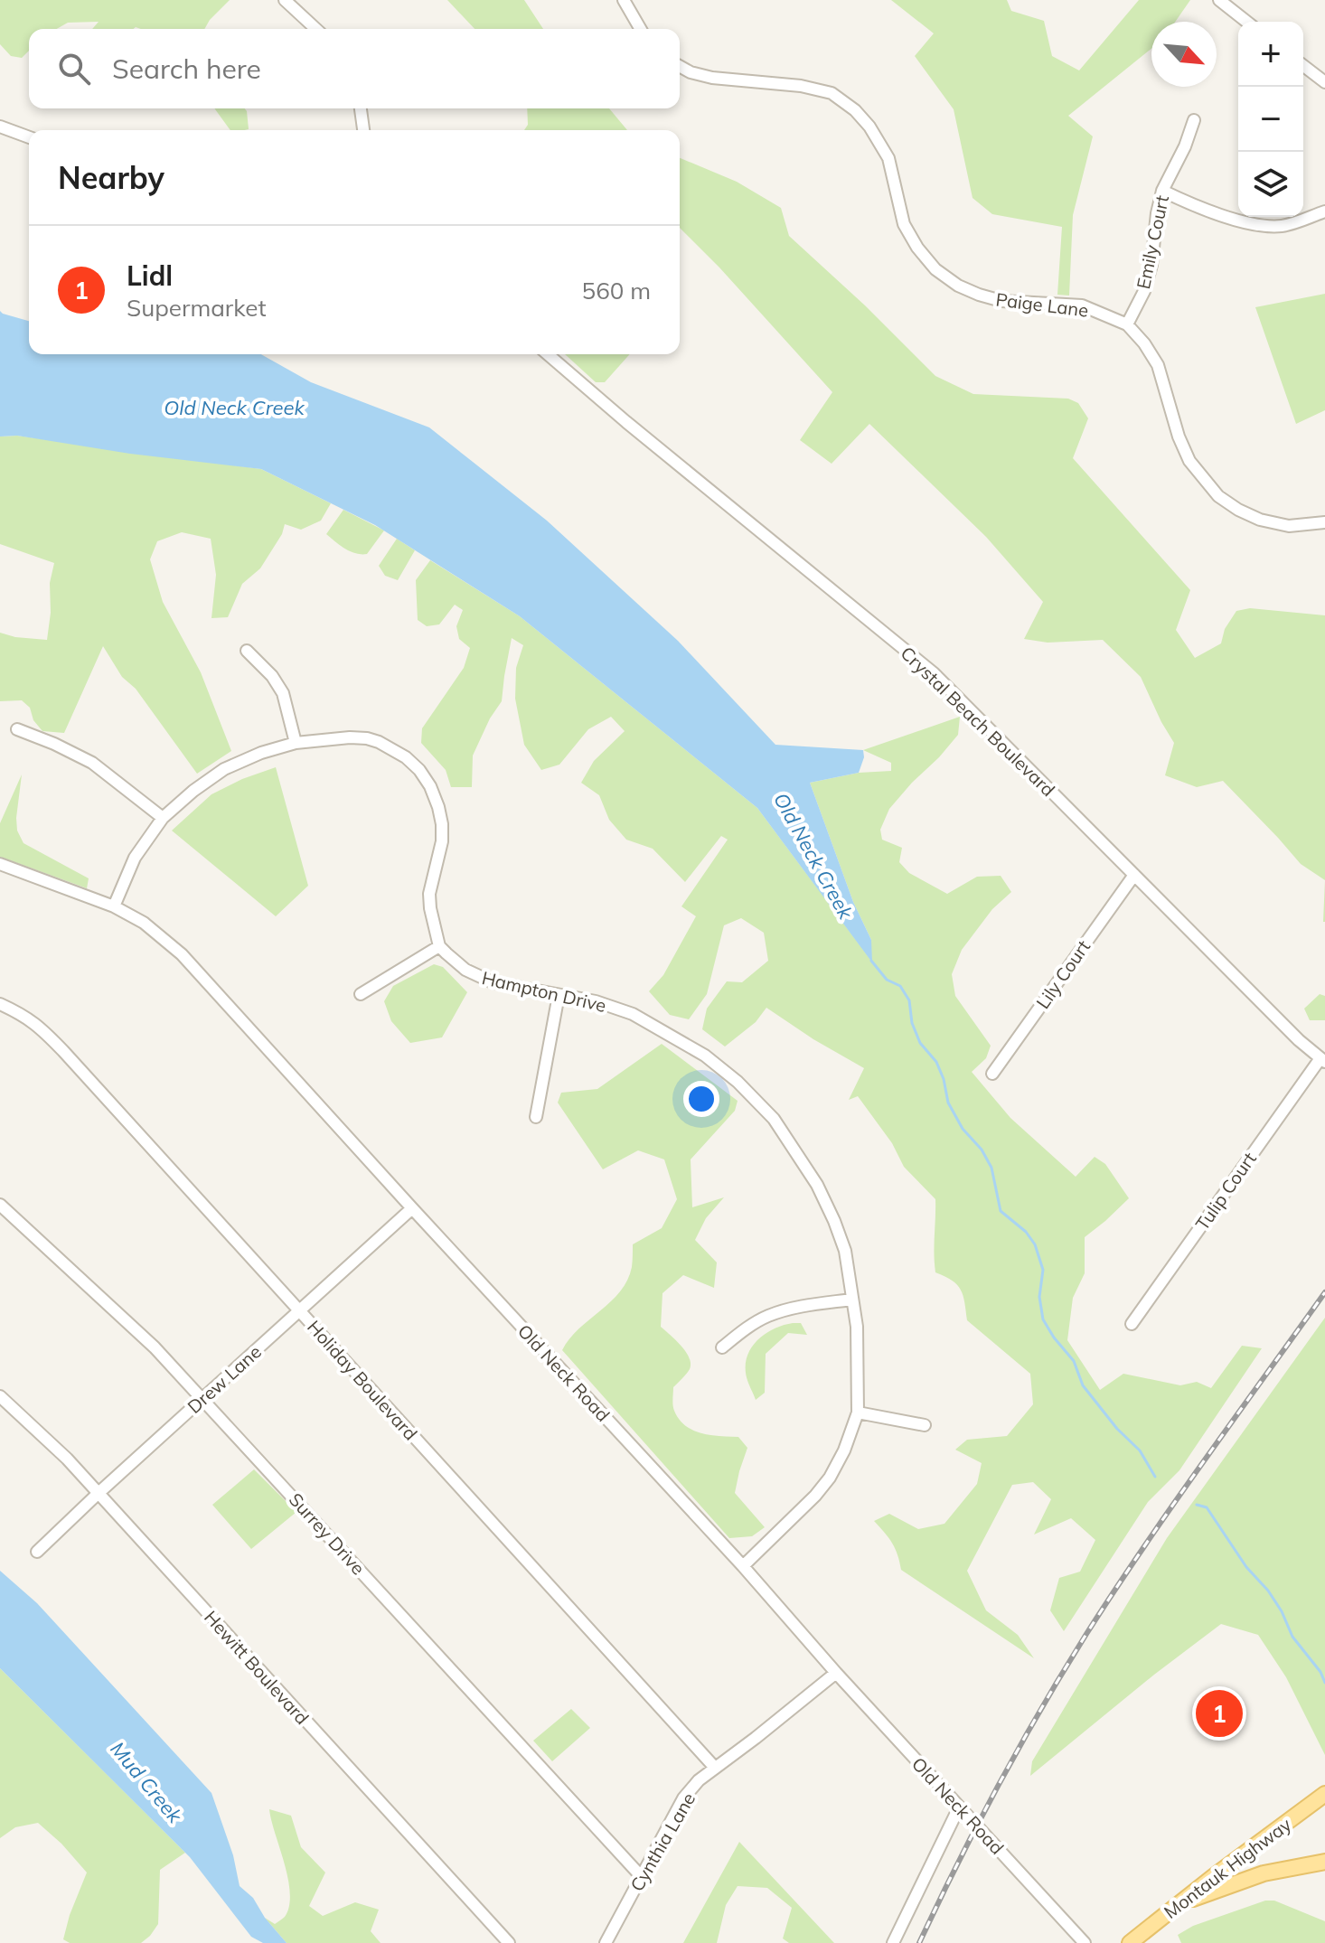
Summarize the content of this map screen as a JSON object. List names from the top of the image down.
{
  "streets": {
    "main road": ["Montauk Highway"],
    "street": [
      "Emily Court",
      "Paige Lane",
      "Crystal Beach Boulevard",
      "Lily Court",
      "Hampton Drive",
      "Tulip Court",
      "Old Neck Road",
      "Drew Lane",
      "Holiday Boulevard",
      "Surrey Drive",
      "Hewitt Boulevard",
      "Cynthia Lane"
    ]
  },
  "crossings": [
    ["Emily Court", "Paige Lane"],
    ["Crystal Beach Boulevard", "Lily Court"],
    ["Crystal Beach Boulevard", "Tulip Court"],
    ["Hampton Drive", "Old Neck Road"],
    ["Old Neck Road", "Drew Lane"],
    ["Old Neck Road", "Cynthia Lane"],
    ["Drew Lane", "Holiday Boulevard"],
    ["Drew Lane", "Surrey Drive"],
    ["Drew Lane", "Hewitt Boulevard"],
    ["Holiday Boulevard", "Cynthia Lane"],
    ["Surrey Drive", "Cynthia Lane"]
  ],
  "water": ["Old Neck Creek", "Mud Creek"],
  "north": "bottom right",
  "page": {
    "map_buttons": ["+", "−"],
    "search": "Search here",
    "heading": "Nearby",
    "list": [
      {
        "mark": "1",
        "name": "Lidl",
        "note": "Supermarket",
        "value": "560 m"
      }
    ],
    "pins": "1"
  }
}
